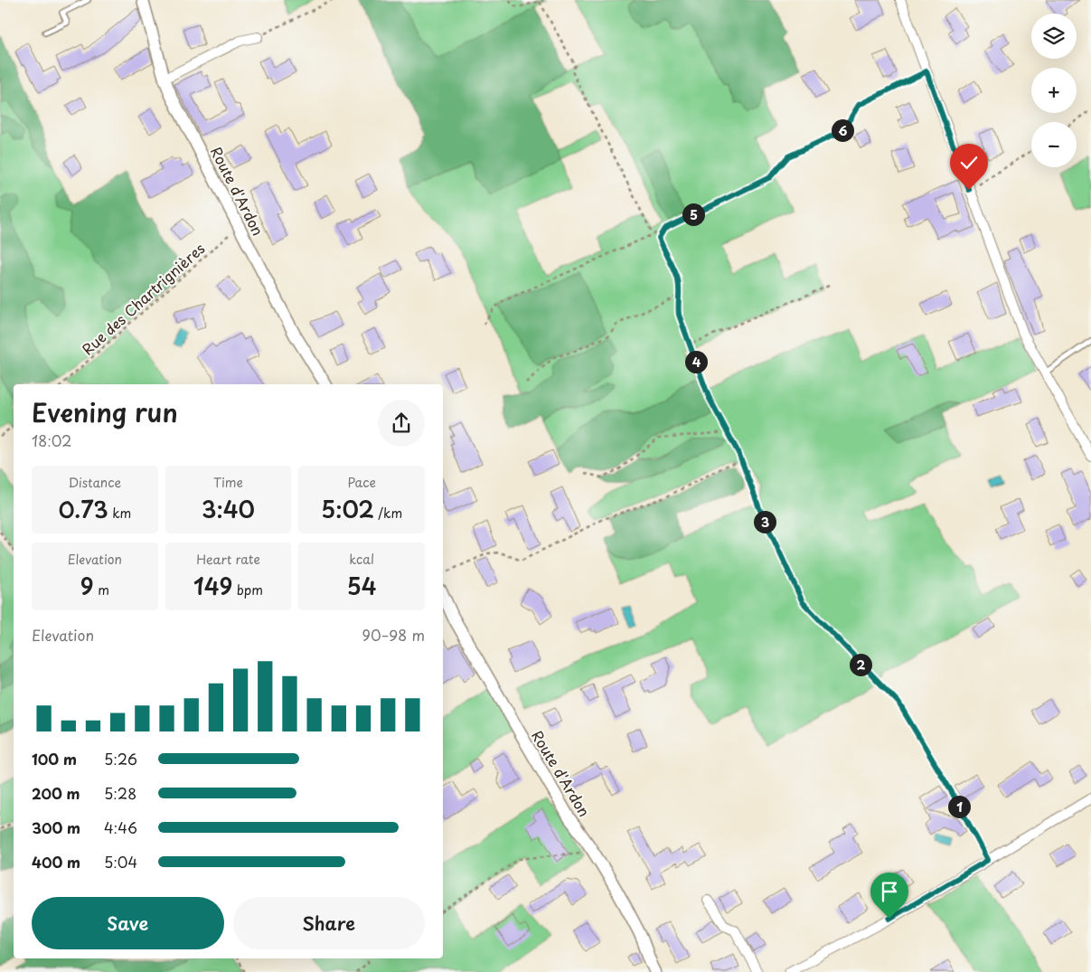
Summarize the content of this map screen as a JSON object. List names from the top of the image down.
{
  "streets": {
    "street": ["Route d'Ardon"],
    "path": ["Rue des Chartrignières"]
  },
  "crossings": [
    ["Route d'Ardon", "Rue des Chartrignières"]
  ],
  "page": {
    "map_buttons": ["+", "−"],
    "pins": [
      "6",
      "5",
      "4",
      "3",
      "2",
      "1"
    ],
    "heading": ["Evening run", "18:02"],
    "stats": [
      ["Distance", "0.73 km"],
      ["Time", "3:40"],
      ["Pace", "5:02 /km"],
      ["Elevation", "9 m"],
      ["Heart rate", "149 bpm"],
      ["kcal", "54"]
    ],
    "chart": ["Elevation", "90–98 m"],
    "list": [
      {
        "name": "100 m",
        "note": "5:26"
      },
      {
        "name": "200 m",
        "note": "5:28"
      },
      {
        "name": "300 m",
        "note": "4:46"
      },
      {
        "name": "400 m",
        "note": "5:04"
      }
    ],
    "buttons": ["Save", "Share"]
  }
}
